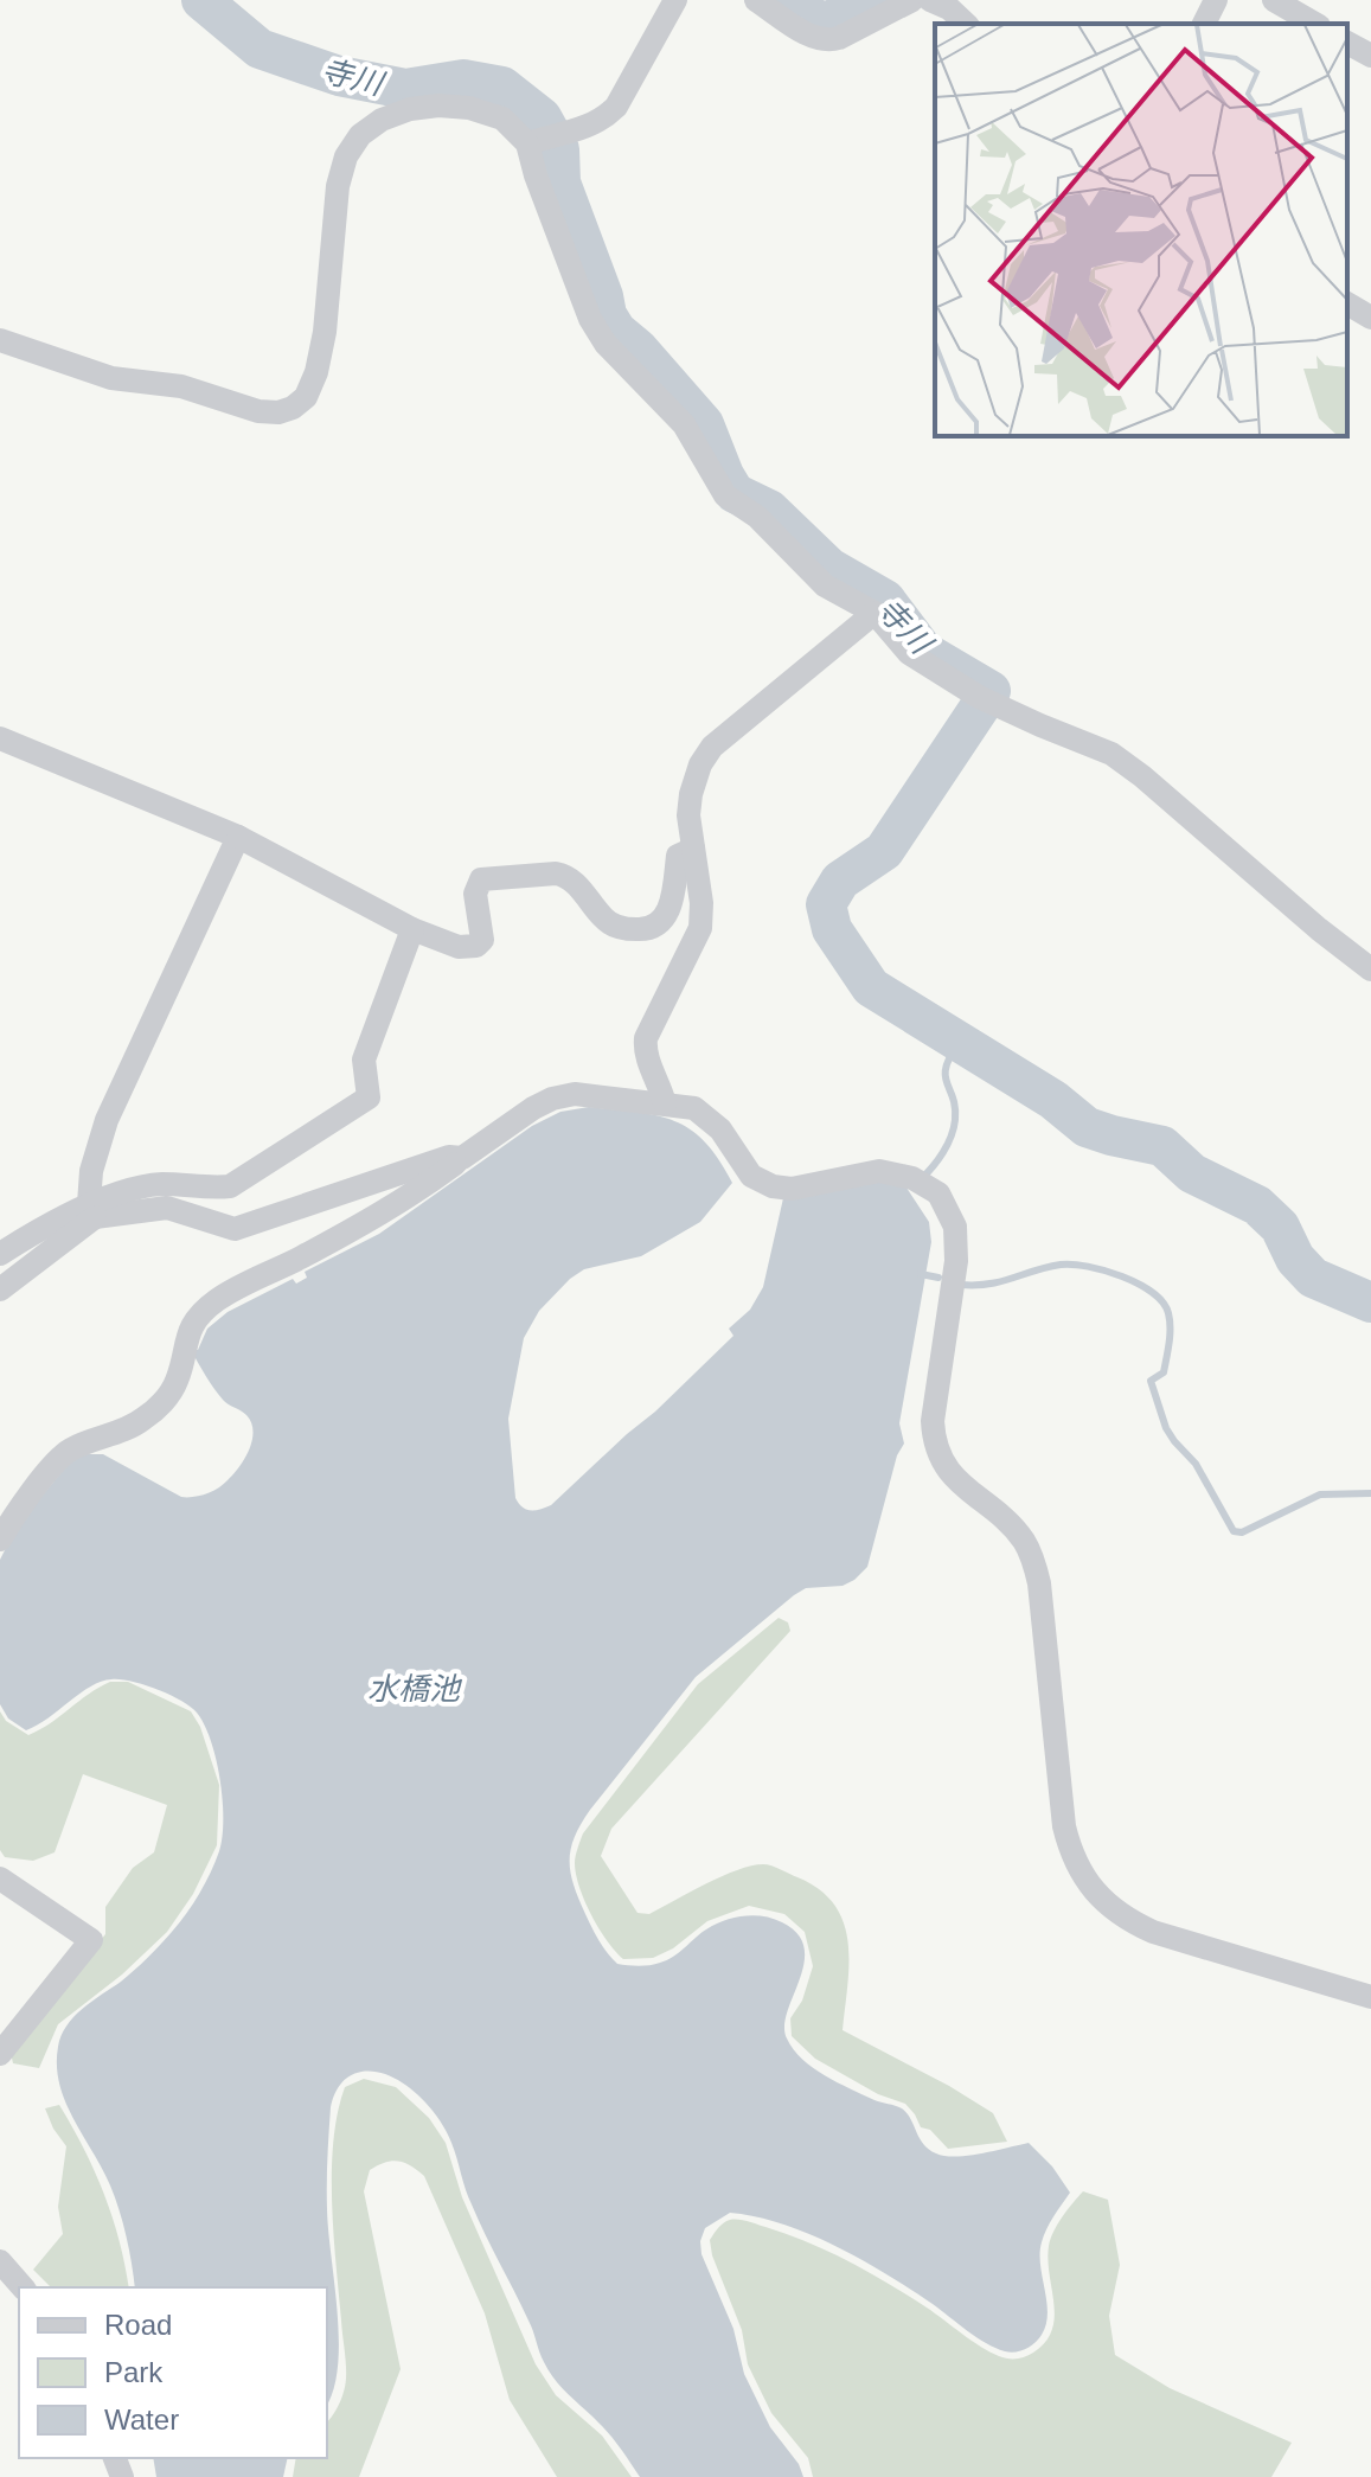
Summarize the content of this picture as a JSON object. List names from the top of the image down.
{
  "water": ["寺川", "水橋池"],
  "legend": ["Road", "Park", "Water"]
}
